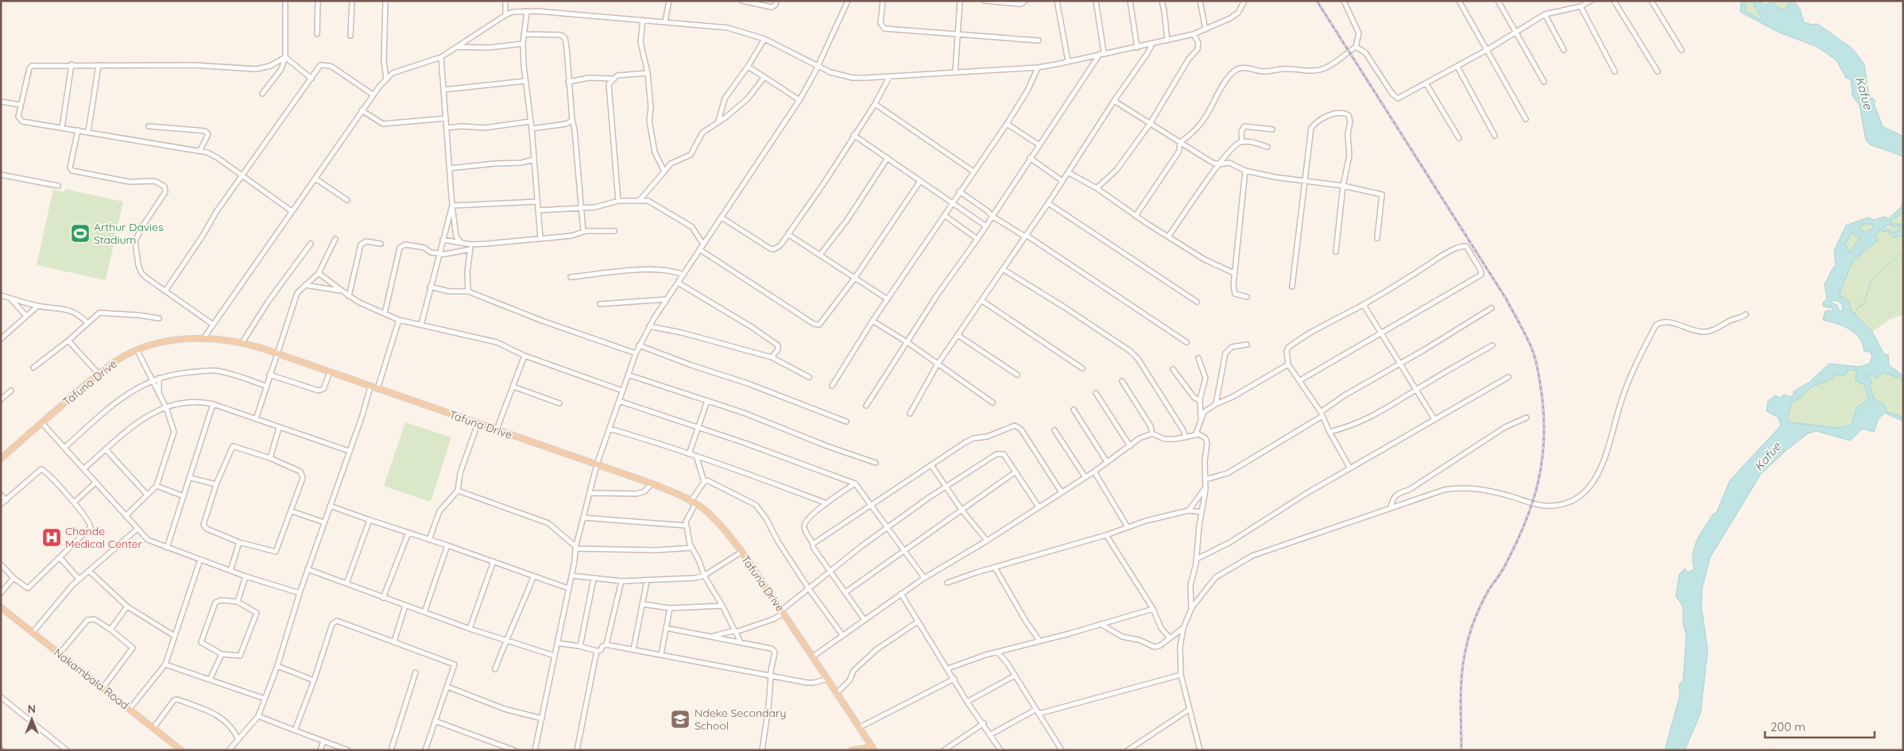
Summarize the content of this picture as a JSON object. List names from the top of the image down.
{
  "streets": {
    "main road": ["Tafuna Drive", "Nakambala Road"]
  },
  "water": ["Kafue"],
  "places": {
    "sports": ["Arthur Davies Stadium"],
    "hospital": ["Chande Medical Center"],
    "school or university": ["Ndeke Secondary School"]
  },
  "scale_bar": "200 m",
  "north": "top"
}
